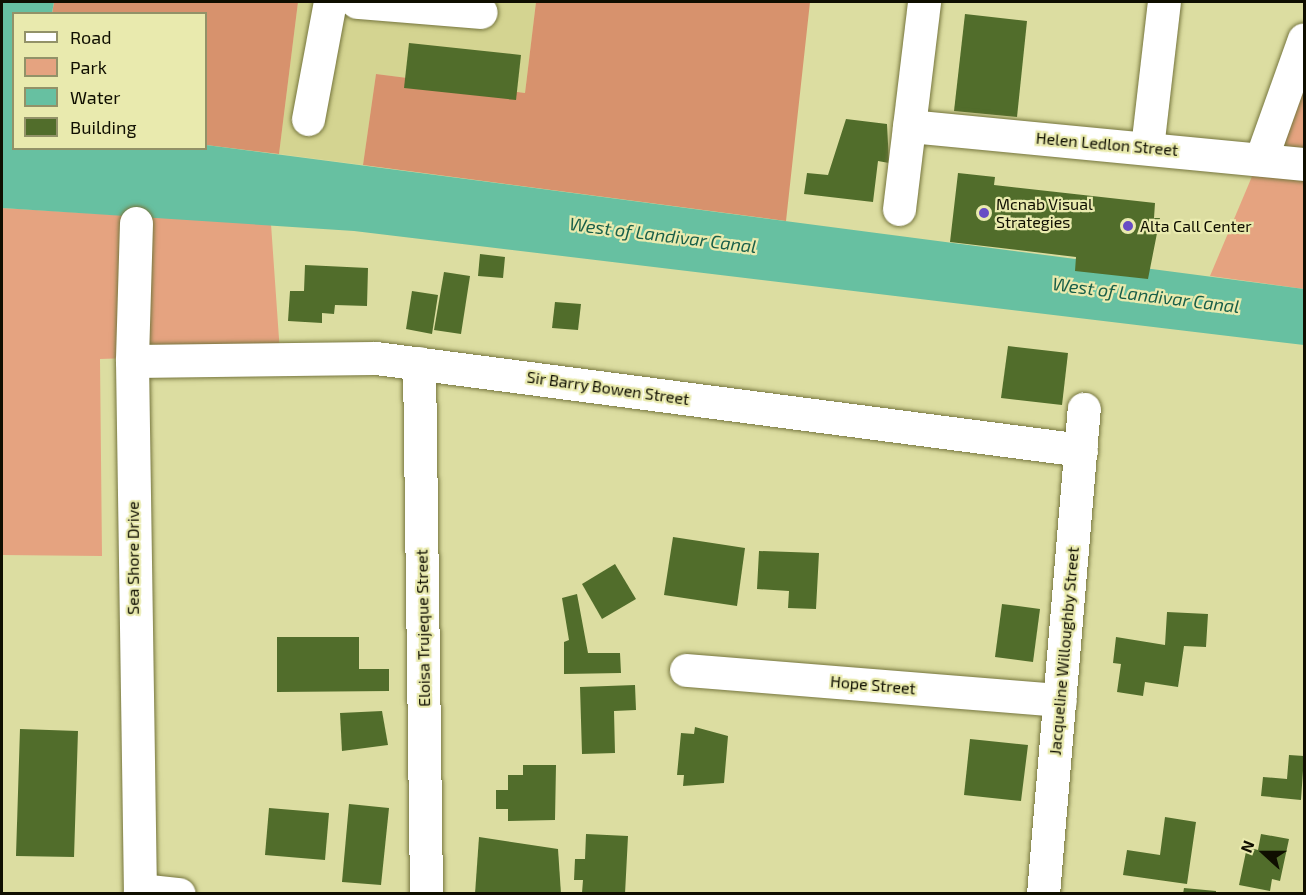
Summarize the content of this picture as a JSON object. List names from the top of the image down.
{
  "streets": {
    "street": [
      "Helen Ledlon Street",
      "Sir Barry Bowen Street",
      "Sea Shore Drive",
      "Eloisa Trujeque Street",
      "Jacqueline Willoughby Street",
      "Hope Street"
    ]
  },
  "crossings": [
    ["Sir Barry Bowen Street", "Sea Shore Drive"],
    ["Sir Barry Bowen Street", "Eloisa Trujeque Street"],
    ["Sir Barry Bowen Street", "Jacqueline Willoughby Street"],
    ["Jacqueline Willoughby Street", "Hope Street"]
  ],
  "water": ["West of Landivar Canal"],
  "places": ["Mcnab Visual Strategies", "Alta Call Center"],
  "legend": [
    "Road",
    "Park",
    "Water",
    "Building"
  ],
  "north": "left"
}
